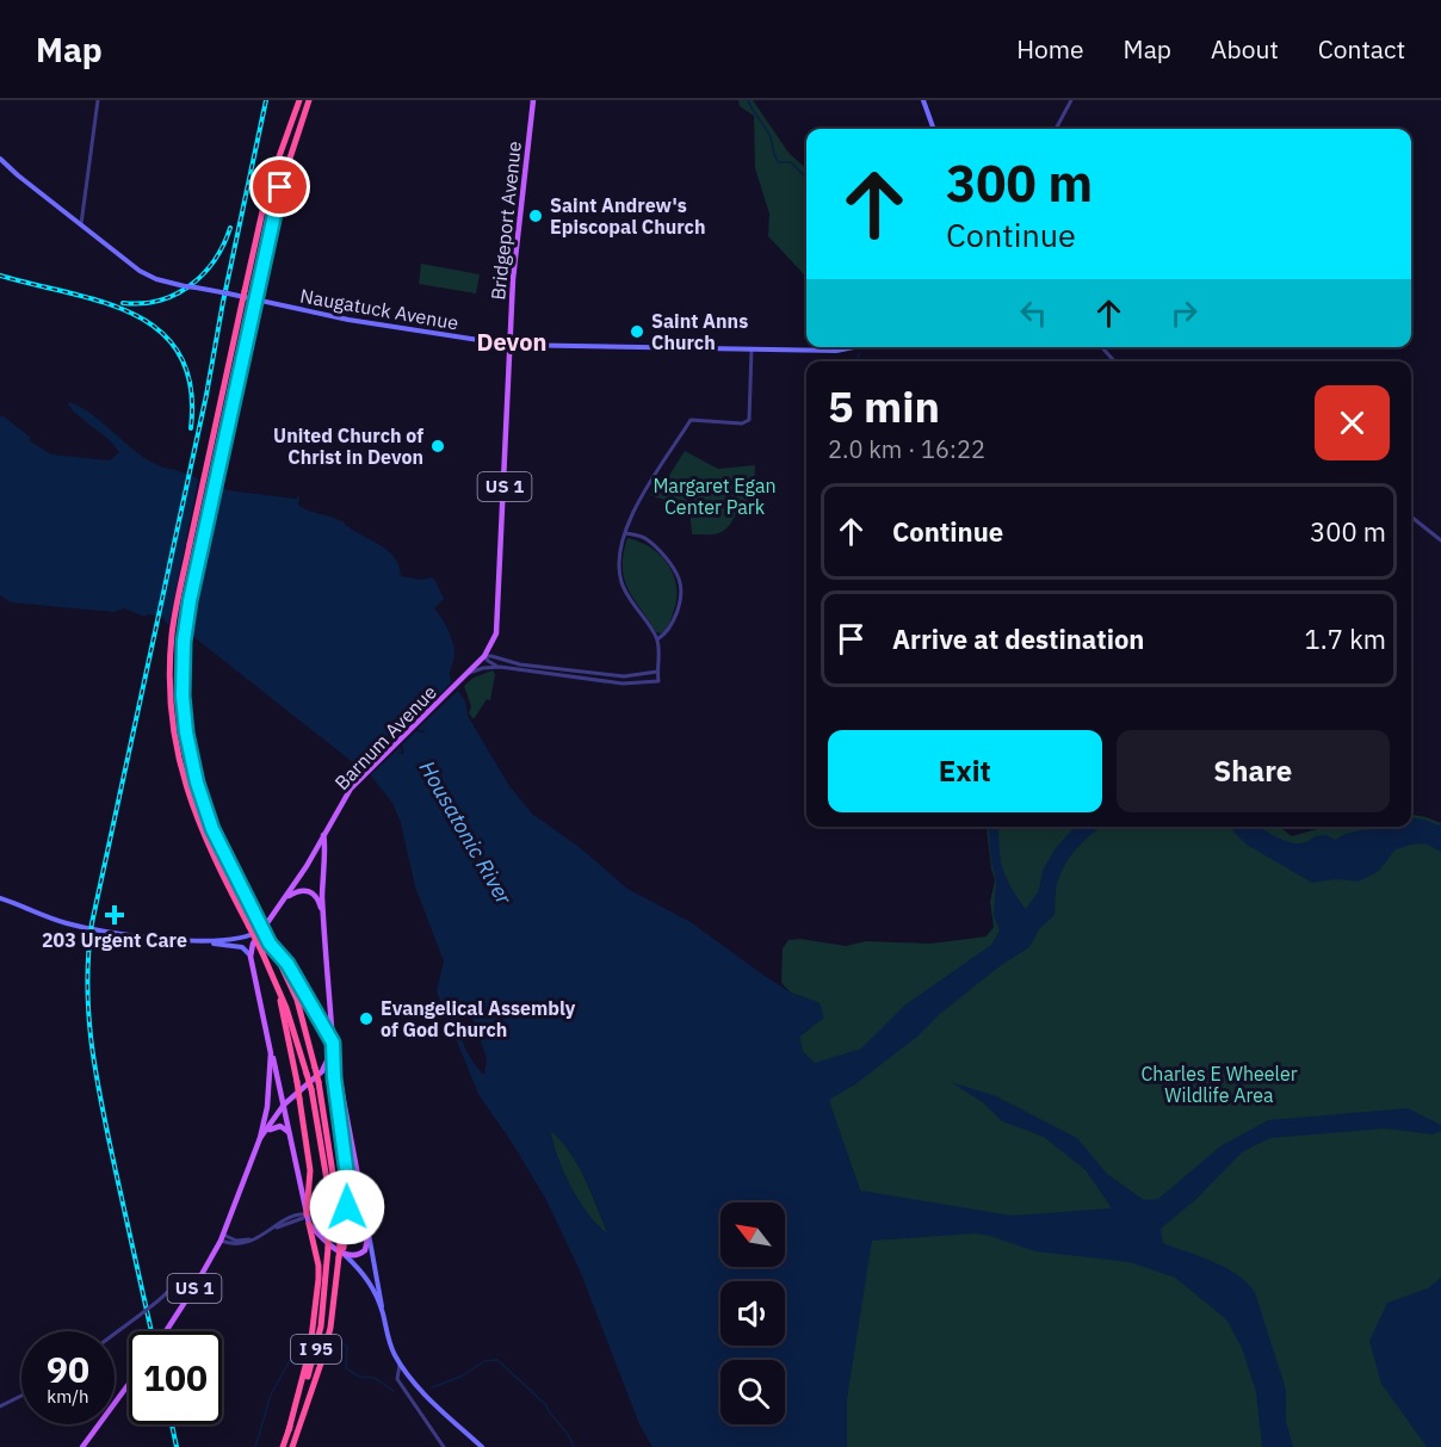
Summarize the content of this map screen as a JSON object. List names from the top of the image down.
{
  "streets": {
    "highway": ["I 95"],
    "main road": [
      "Bridgeport Avenue",
      "Naugatuck Avenue",
      "US 1",
      "Barnum Avenue"
    ]
  },
  "crossings": [
    ["Bridgeport Avenue", "Naugatuck Avenue"],
    ["Bridgeport Avenue", "Barnum Avenue"],
    ["US 1", "Barnum Avenue"]
  ],
  "districts": ["Devon"],
  "water": ["Housatonic River"],
  "parks": ["Margaret Egan Center Park", "Charles E Wheeler Wildlife Area"],
  "places": {
    "other": [
      "Saint Andrew's Episcopal Church",
      "Saint Anns Church",
      "United Church of Christ in Devon",
      "Evangelical Assembly of God Church"
    ],
    "health": ["203 Urgent Care"]
  },
  "north": "top left",
  "page": {
    "header": "Map",
    "nav": [
      "Home",
      "Map",
      "About",
      "Contact"
    ],
    "turn": ["300 m", "Continue"],
    "heading": ["5 min", "2.0 km · 16:22"],
    "list": [
      {
        "name": "Continue",
        "value": "300 m"
      },
      {
        "name": "Arrive at destination",
        "value": "1.7 km"
      }
    ],
    "buttons": ["Exit", "Share"],
    "speed": "90 km/h",
    "limit": "100"
  }
}
